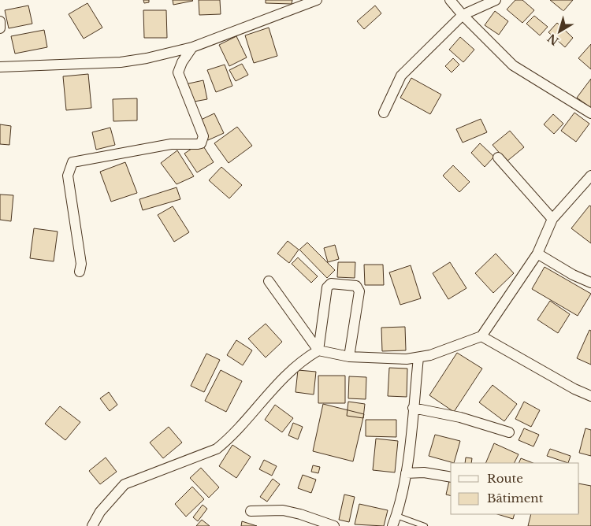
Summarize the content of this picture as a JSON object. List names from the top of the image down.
{
  "legend": ["Route", "Bâtiment"],
  "north": "bottom left"
}
